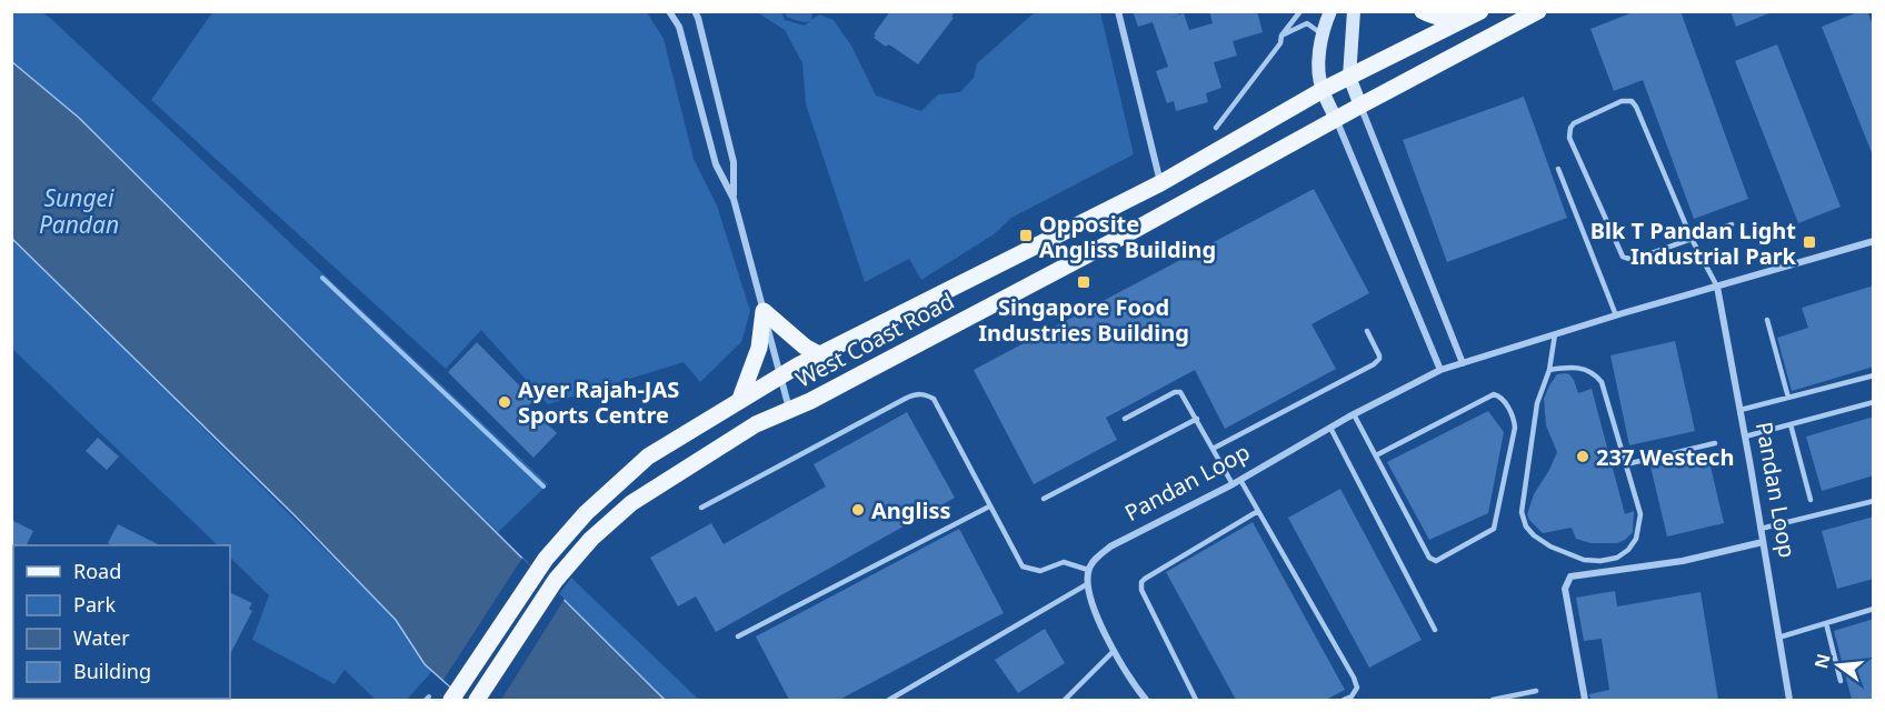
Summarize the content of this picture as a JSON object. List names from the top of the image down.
{
  "streets": {
    "main road": ["West Coast Road"],
    "street": ["Pandan Loop"]
  },
  "water": ["Sungei Pandan"],
  "places": {
    "transit": ["Opposite Angliss Building", "Blk T Pandan Light Industrial Park", "Singapore Food Industries Building"],
    "other": ["Ayer Rajah-JAS Sports Centre", "237 Westech", "Angliss"]
  },
  "legend": [
    "Road",
    "Park",
    "Water",
    "Building"
  ],
  "north": "left"
}
